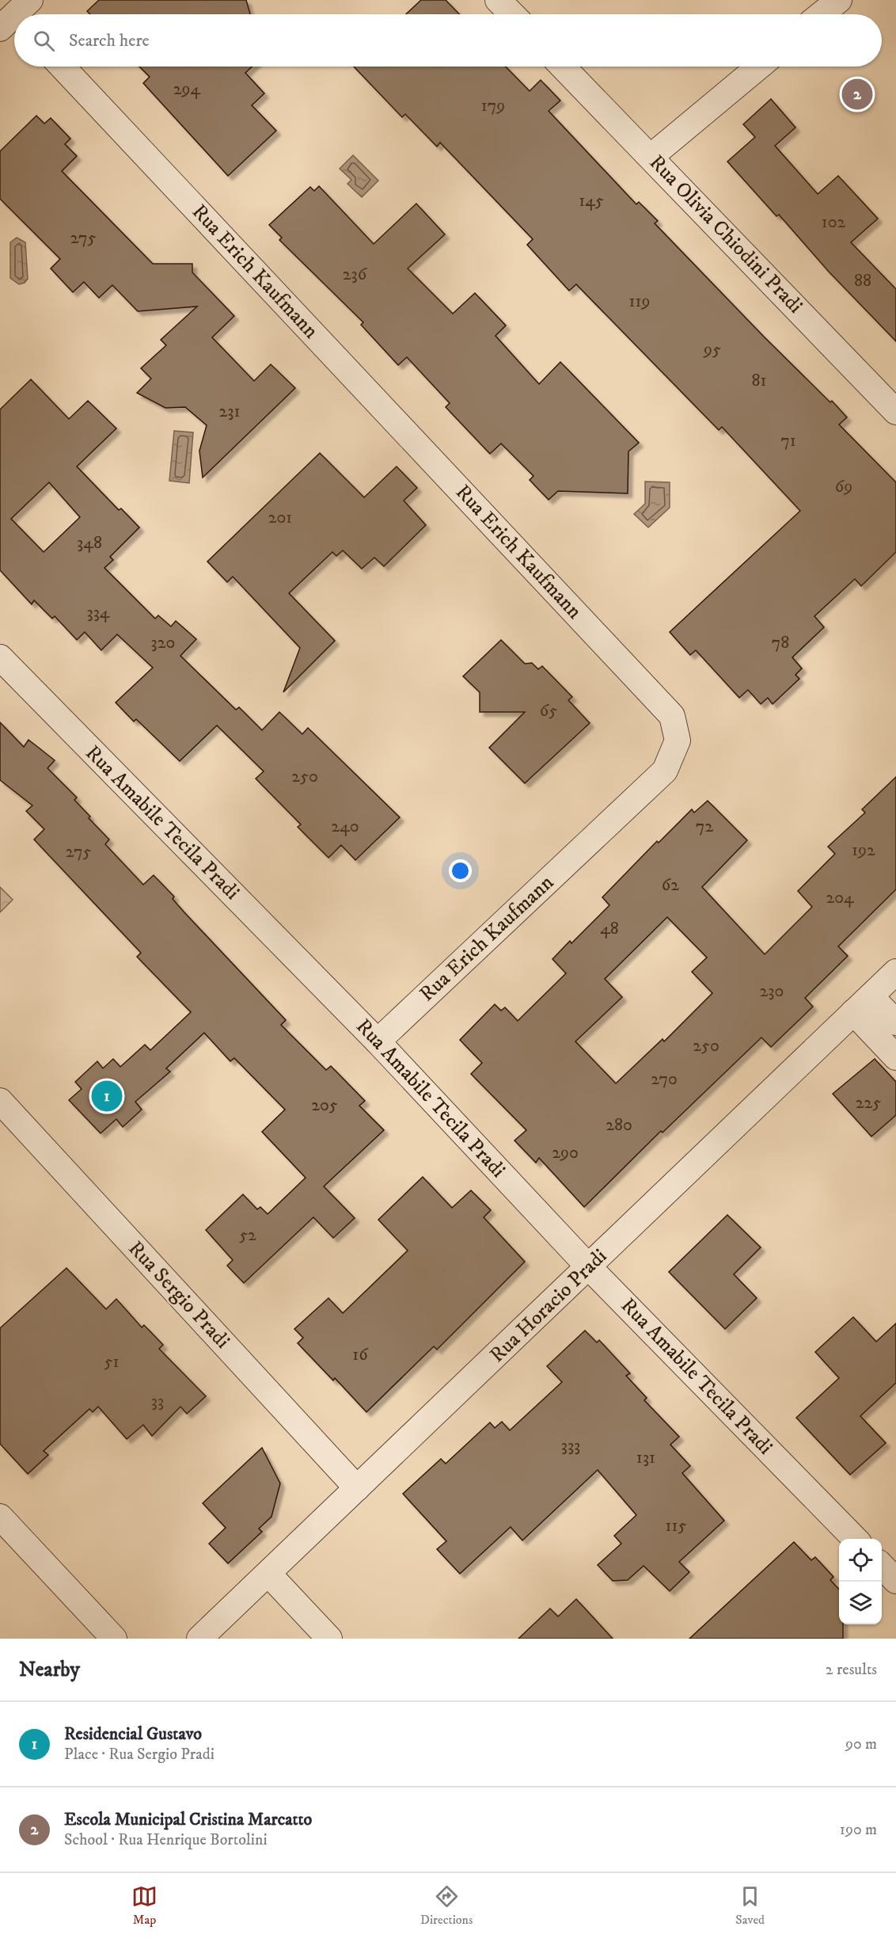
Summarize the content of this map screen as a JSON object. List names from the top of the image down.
{
  "streets": {
    "street": [
      "Rua Olivia Chiodini Pradi",
      "Rua Erich Kaufmann",
      "Rua Amabile Tecila Pradi",
      "Rua Sergio Pradi",
      "Rua Horacio Pradi"
    ]
  },
  "crossings": [
    ["Rua Erich Kaufmann", "Rua Amabile Tecila Pradi"],
    ["Rua Amabile Tecila Pradi", "Rua Horacio Pradi"],
    ["Rua Sergio Pradi", "Rua Horacio Pradi"]
  ],
  "house_numbers": [
    "294",
    "179",
    "145",
    "102",
    "275",
    "236",
    "88",
    "119",
    "95",
    "81",
    "231",
    "71",
    "69",
    "201",
    "348",
    "334",
    "320",
    "78",
    "65",
    "250",
    "240",
    "72",
    "192",
    "275",
    "62",
    "204",
    "48",
    "230",
    "250",
    "270",
    "225",
    "205",
    "280",
    "290",
    "52",
    "16",
    "51",
    "33",
    "333",
    "131",
    "115"
  ],
  "page": {
    "search": "Search here",
    "pins": ["2", "1"],
    "heading": ["Nearby", "2 results"],
    "list": [
      {
        "mark": "1",
        "name": "Residencial Gustavo",
        "note": "Place · Rua Sergio Pradi",
        "value": "90 m"
      },
      {
        "mark": "2",
        "name": "Escola Municipal Cristina Marcatto",
        "note": "School · Rua Henrique Bortolini",
        "value": "190 m"
      }
    ],
    "nav": ["Map", "Directions", "Saved"]
  }
}
